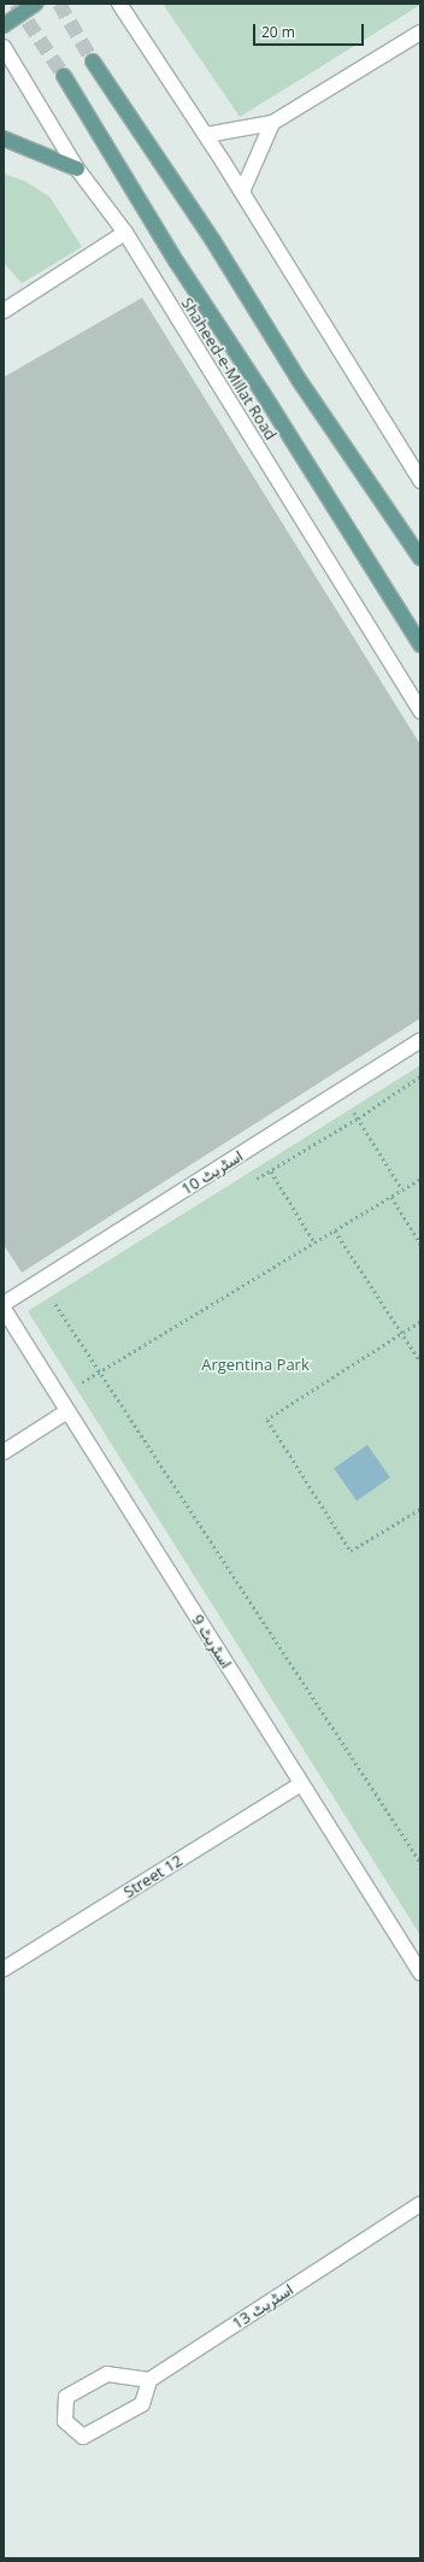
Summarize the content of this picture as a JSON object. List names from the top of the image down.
{
  "streets": {
    "main road": ["Shaheed-e-Millat Road"],
    "street": [
      "اسٹریٹ 10",
      "اسٹریٹ 9",
      "Street 12",
      "اسٹریٹ 13"
    ]
  },
  "crossings": [
    ["اسٹریٹ 9", "Street 12"]
  ],
  "parks": ["Argentina Park"],
  "scale_bar": "20 m"
}
